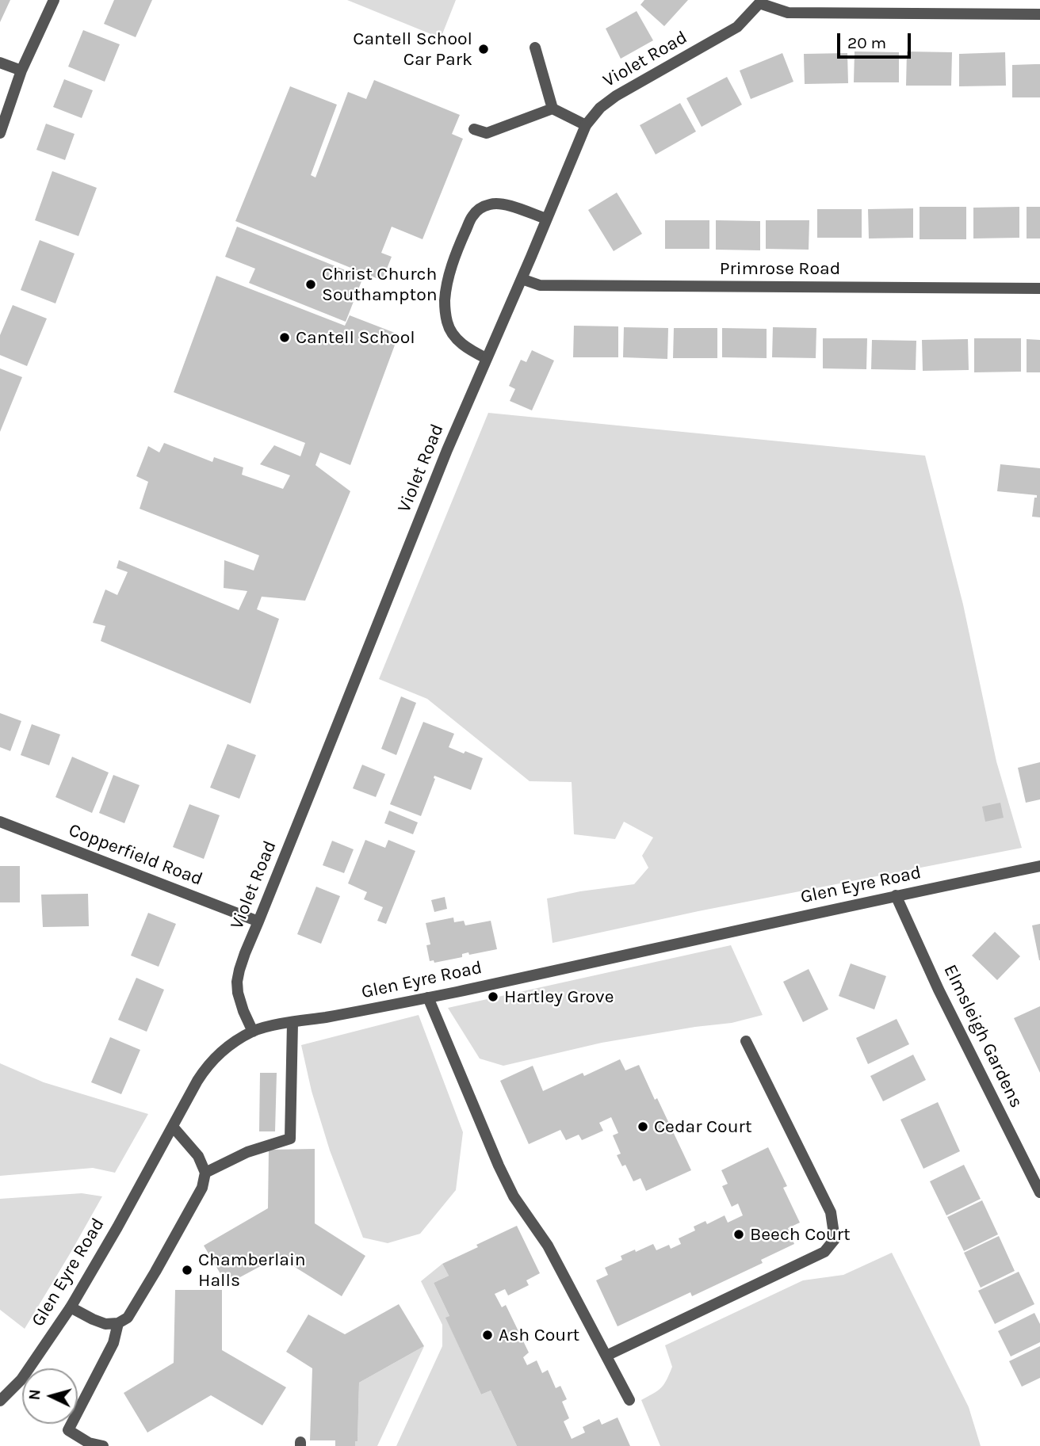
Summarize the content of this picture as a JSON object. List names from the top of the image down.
{
  "streets": {
    "street": [
      "Violet Road",
      "Primrose Road",
      "Copperfield Road",
      "Glen Eyre Road",
      "Elmsleigh Gardens"
    ]
  },
  "crossings": [
    ["Violet Road", "Primrose Road"],
    ["Violet Road", "Copperfield Road"],
    ["Violet Road", "Glen Eyre Road"],
    ["Glen Eyre Road", "Elmsleigh Gardens"]
  ],
  "places": [
    "Cantell School Car Park",
    "Christ Church Southampton",
    "Cantell School",
    "Hartley Grove",
    "Cedar Court",
    "Beech Court",
    "Chamberlain Halls",
    "Ash Court"
  ],
  "scale_bar": "20 m",
  "north": "left"
}
